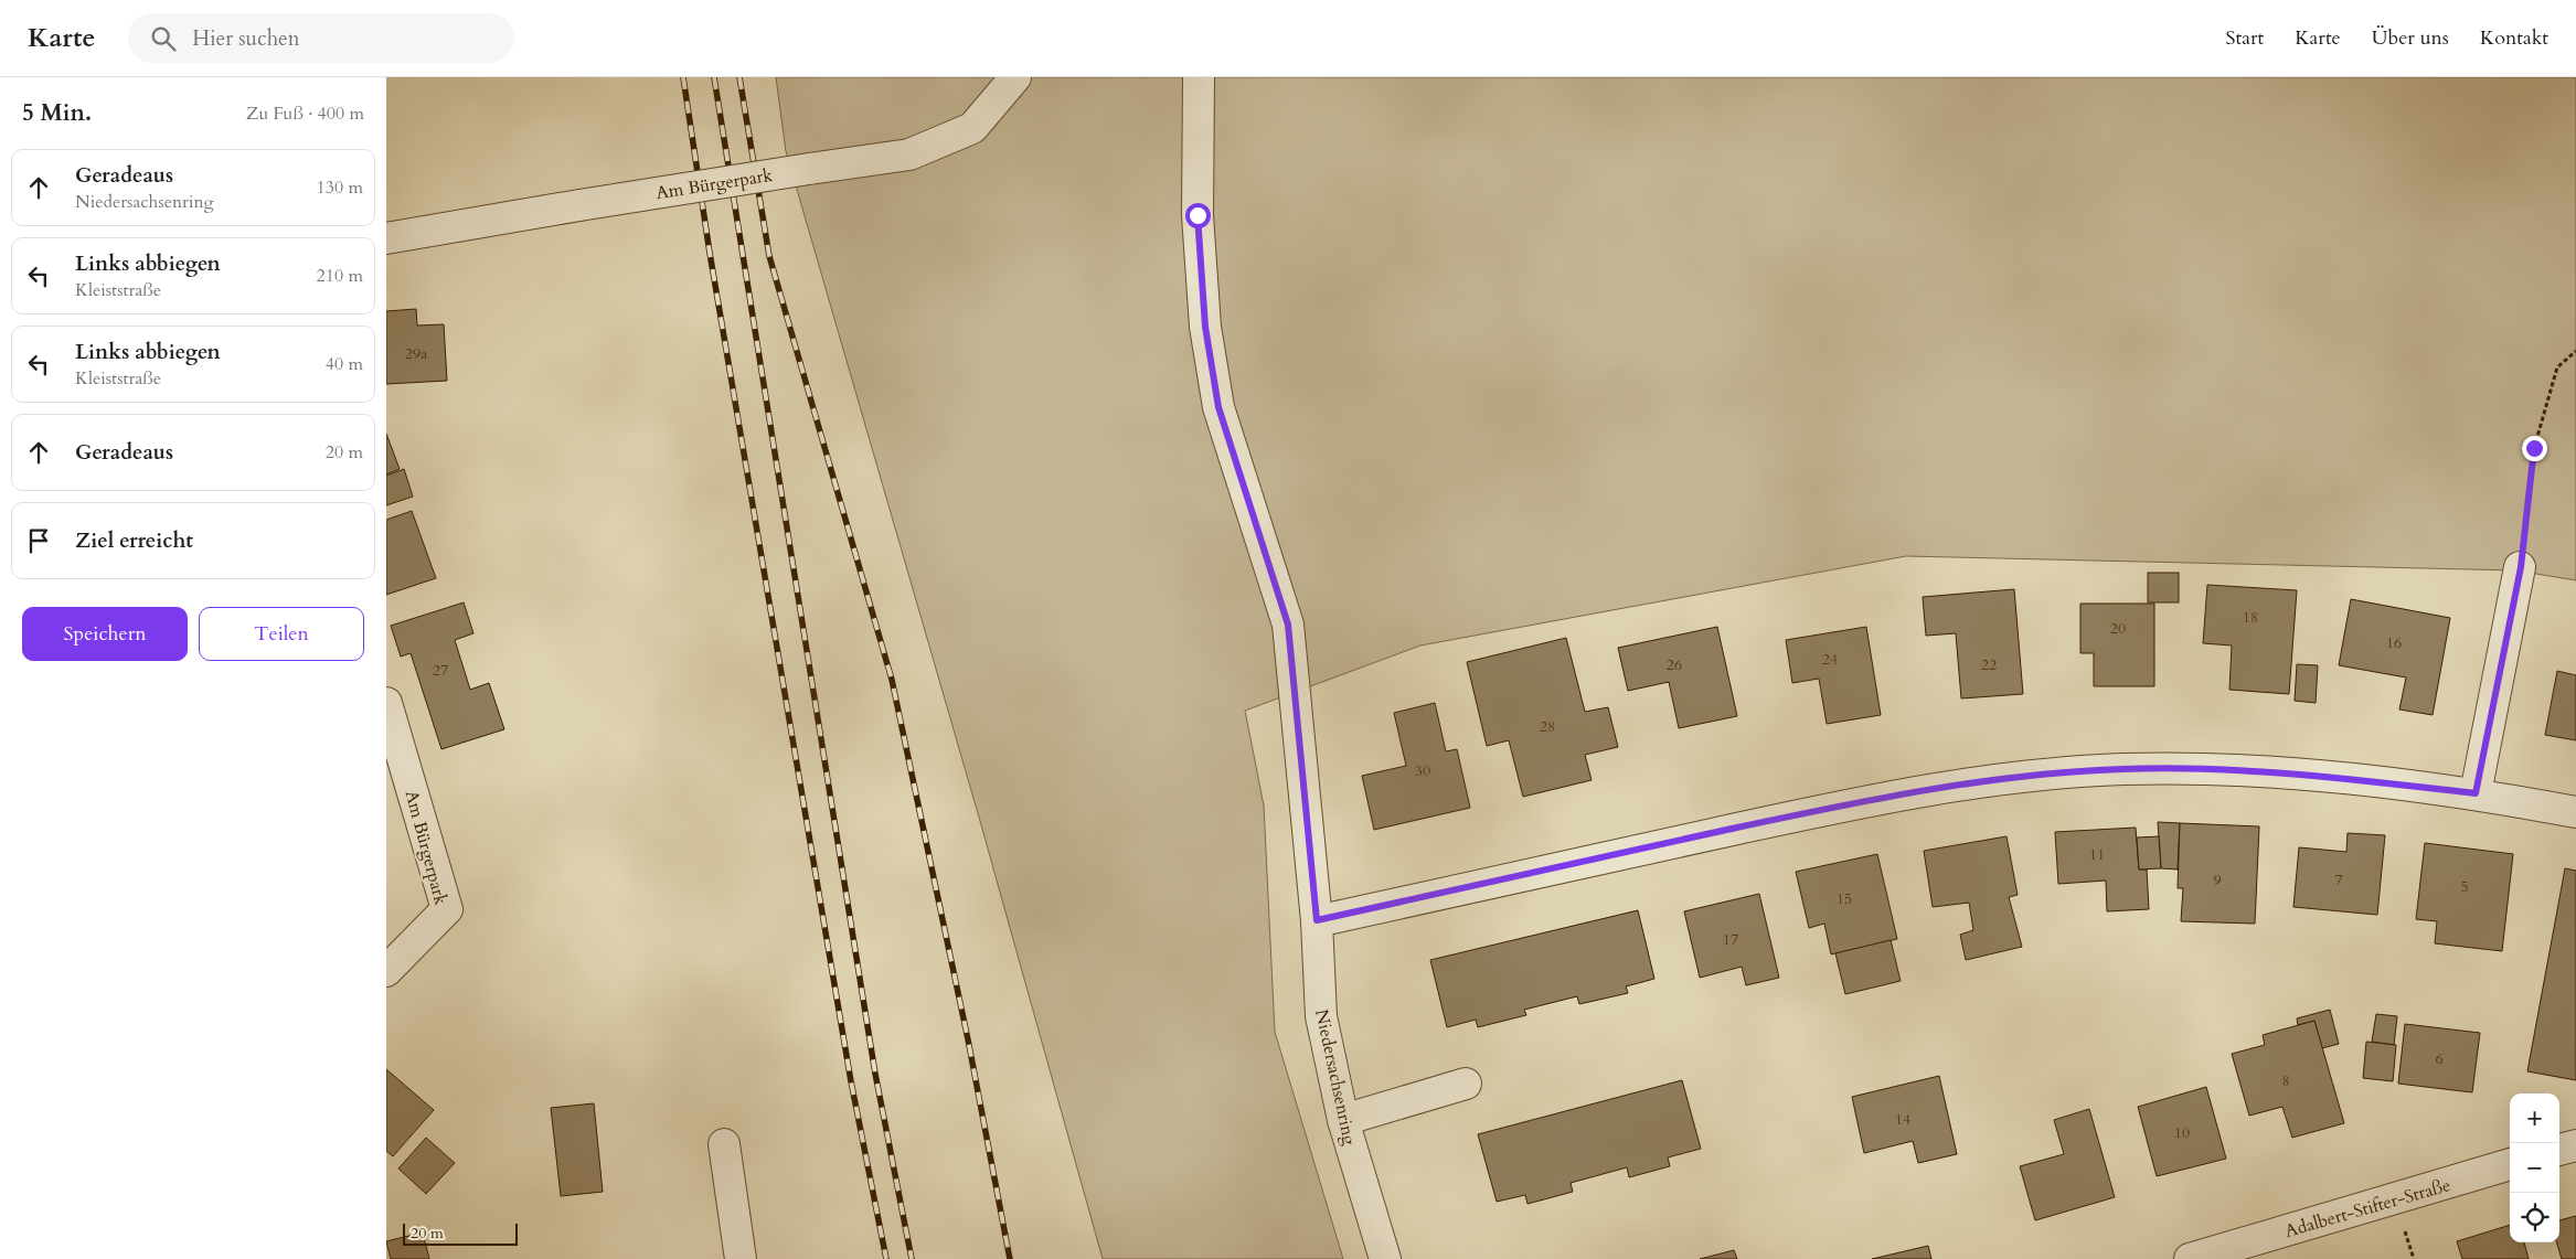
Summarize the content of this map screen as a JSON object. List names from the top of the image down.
{
  "streets": {
    "street": ["Am Bürgerpark", "Niedersachsenring", "Adalbert-Stifter-Straße"]
  },
  "house_numbers": [
    "29a",
    "18",
    "20",
    "16",
    "24",
    "26",
    "22",
    "27",
    "28",
    "30",
    "11",
    "9",
    "7",
    "5",
    "15",
    "17",
    "6",
    "8",
    "14",
    "10"
  ],
  "scale_bar": "20 m",
  "page": {
    "header": "Karte",
    "search": "Hier suchen",
    "nav": [
      "Start",
      "Karte",
      "Über uns",
      "Kontakt"
    ],
    "heading": ["5 Min.", "Zu Fuß · 400 m"],
    "list": [
      ["Geradeaus", "Niedersachsenring", "130 m"],
      ["Links abbiegen", "Kleiststraße", "210 m"],
      ["Links abbiegen", "Kleiststraße", "40 m"],
      ["Geradeaus", "20 m"],
      "Ziel erreicht"
    ],
    "buttons": ["Speichern", "Teilen"],
    "map_buttons": ["+", "−"],
    "scale": "20 m"
  }
}
